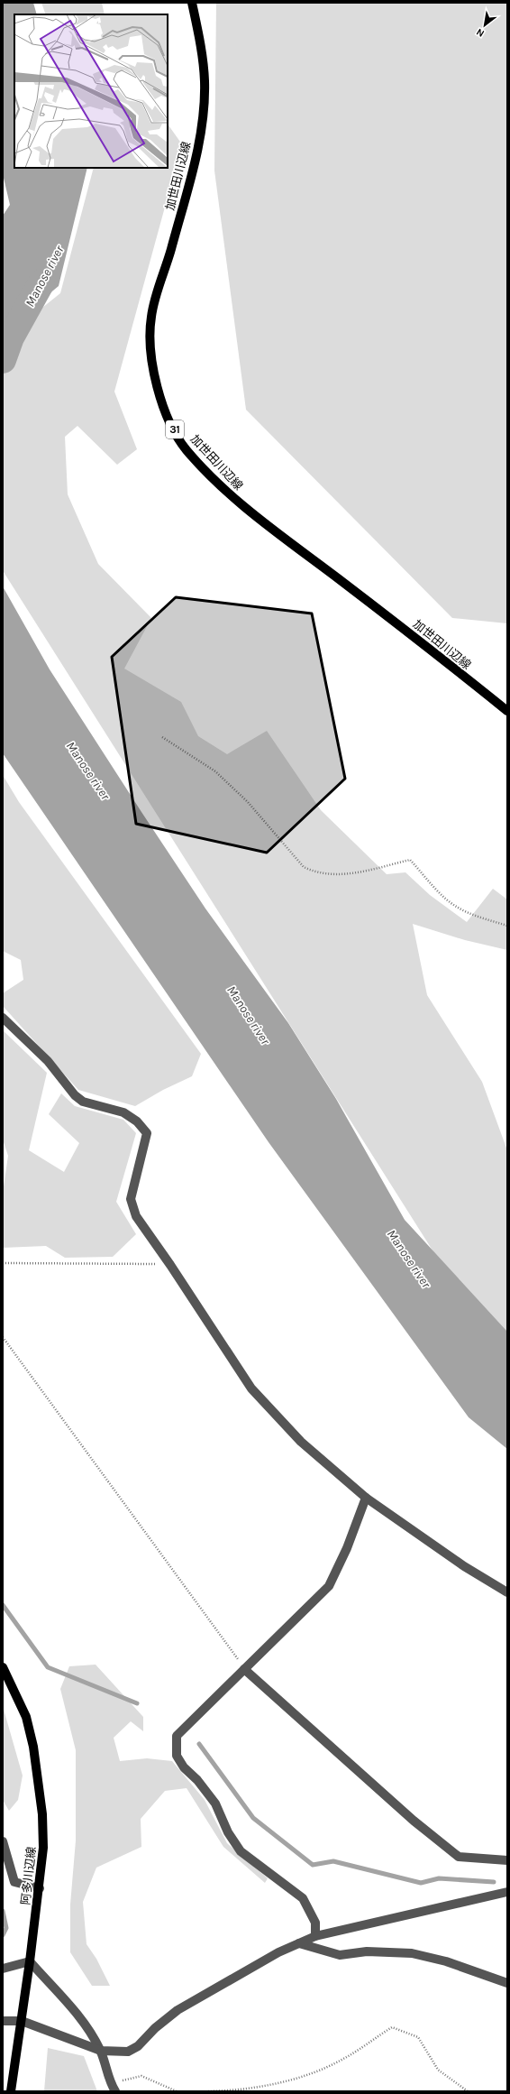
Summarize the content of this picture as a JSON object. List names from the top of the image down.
{
  "streets": {
    "main road": ["加世田川辺線", "31", "阿多川辺線"]
  },
  "water": ["Manose river"],
  "north": "bottom left"
}
